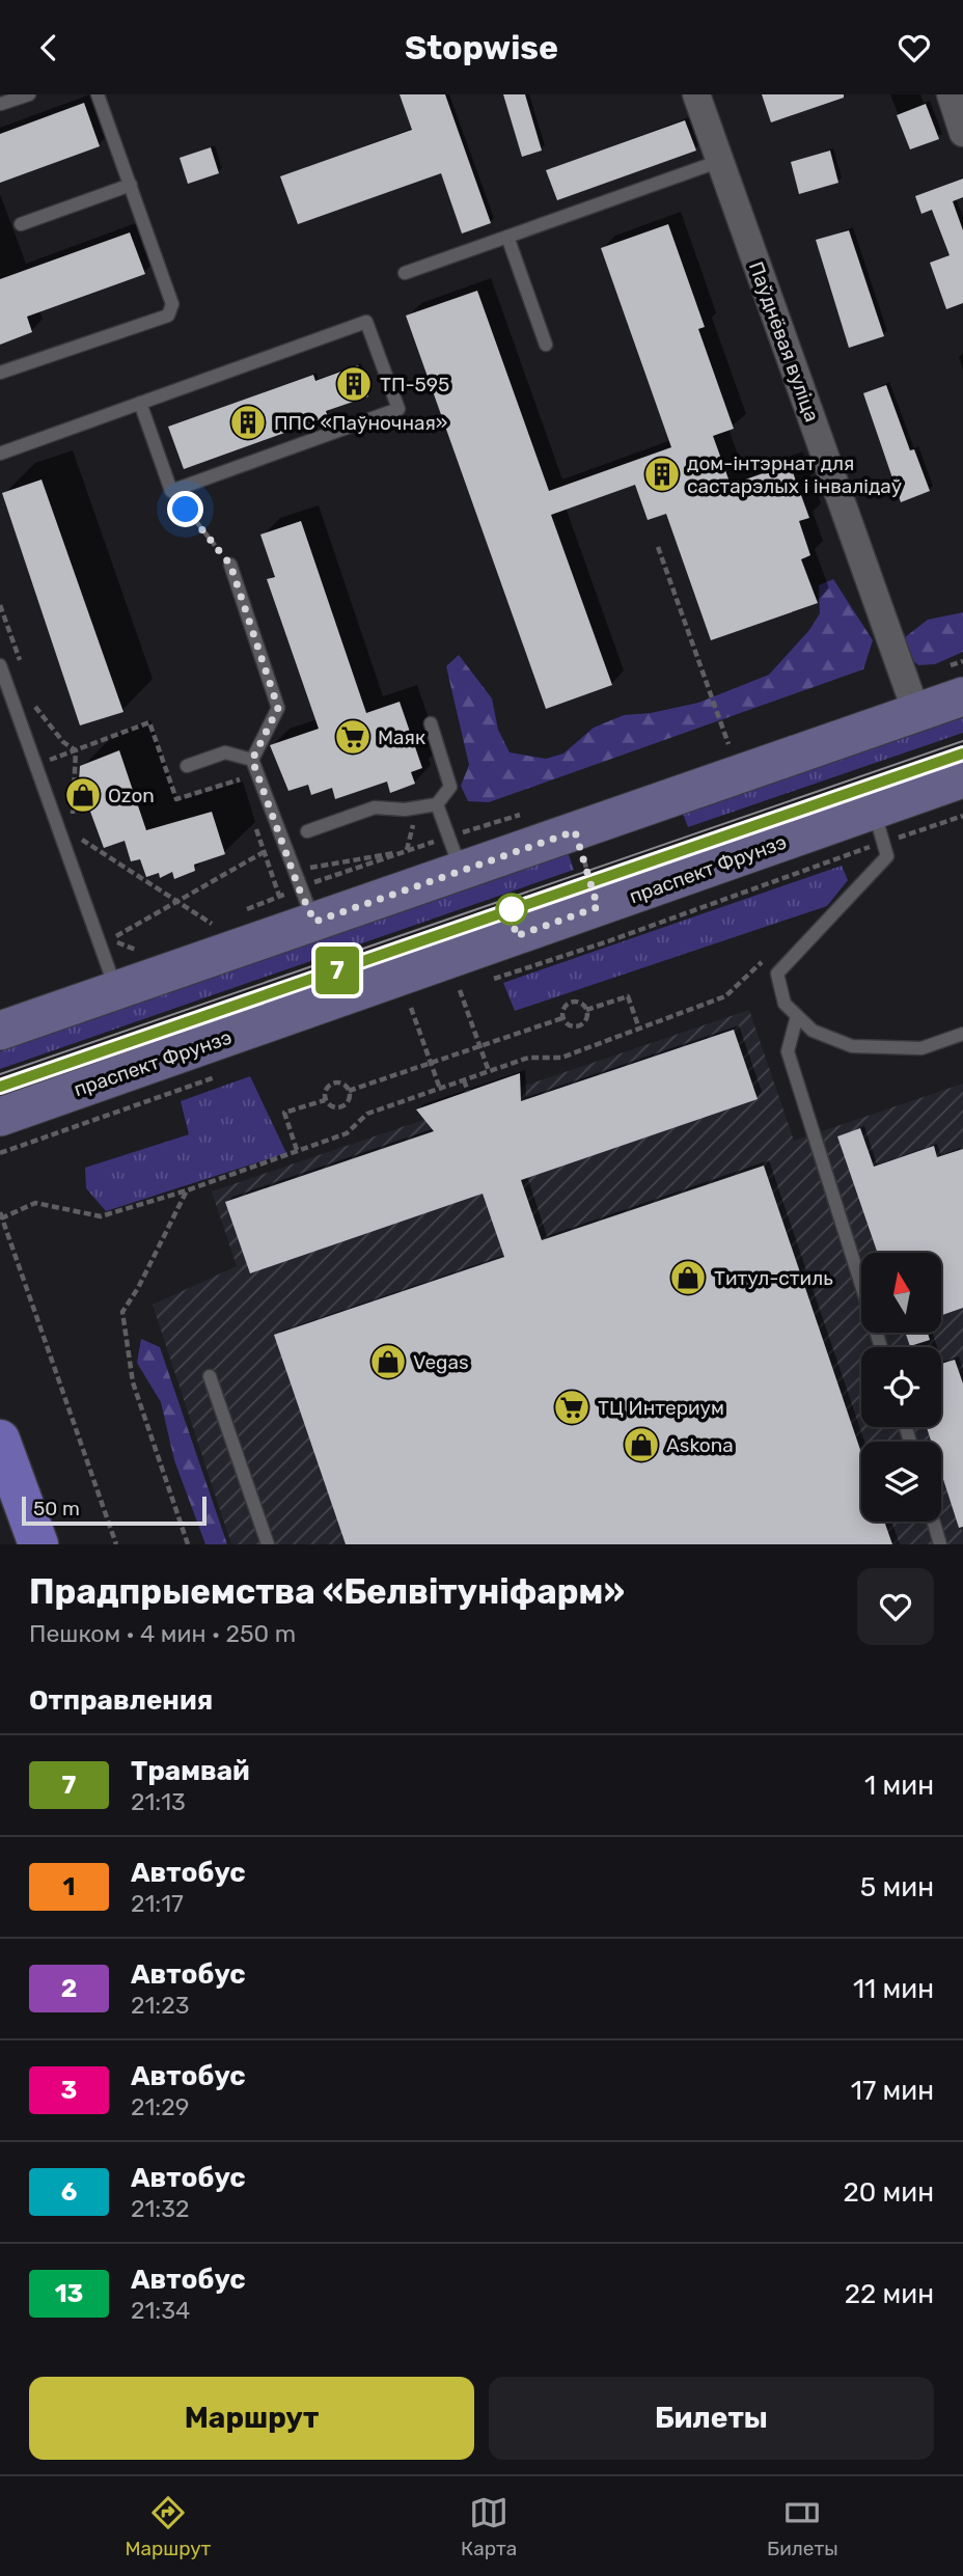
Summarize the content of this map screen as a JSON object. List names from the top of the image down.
{
  "streets": {
    "main road": ["праспект Фрунзэ"],
    "street": ["Паўднёвая вуліца"]
  },
  "places": {
    "building": ["ТП-595", "ППС «Паўночная»", "дом-інтэрнат для састарэлых і інвалідаў"],
    "supermarket": ["Маяк", "ТЦ Интериум"],
    "shop": [
      "Ozon",
      "Титул-cтиль",
      "Vegas",
      "Askona"
    ]
  },
  "lines": ["tram line 7"],
  "scale_bar": "50 m",
  "north": "top",
  "page": {
    "header": "Stopwise",
    "on_map": "7",
    "scale": "50 m",
    "heading": [
      ["Прадпрыемства «Белвітуніфарм»", "Пешком · 4 мин · 250 m"],
      "Отправления"
    ],
    "list": [
      {
        "mark": "7",
        "name": "Трамвай",
        "note": "21:13",
        "value": "1 мин"
      },
      {
        "mark": "1",
        "name": "Автобус",
        "note": "21:17",
        "value": "5 мин"
      },
      {
        "mark": "2",
        "name": "Автобус",
        "note": "21:23",
        "value": "11 мин"
      },
      {
        "mark": "3",
        "name": "Автобус",
        "note": "21:29",
        "value": "17 мин"
      },
      {
        "mark": "6",
        "name": "Автобус",
        "note": "21:32",
        "value": "20 мин"
      },
      {
        "mark": "13",
        "name": "Автобус",
        "note": "21:34",
        "value": "22 мин"
      }
    ],
    "buttons": ["Маршрут", "Билеты"],
    "tabs": ["Маршрут", "Карта", "Билеты"]
  }
}
